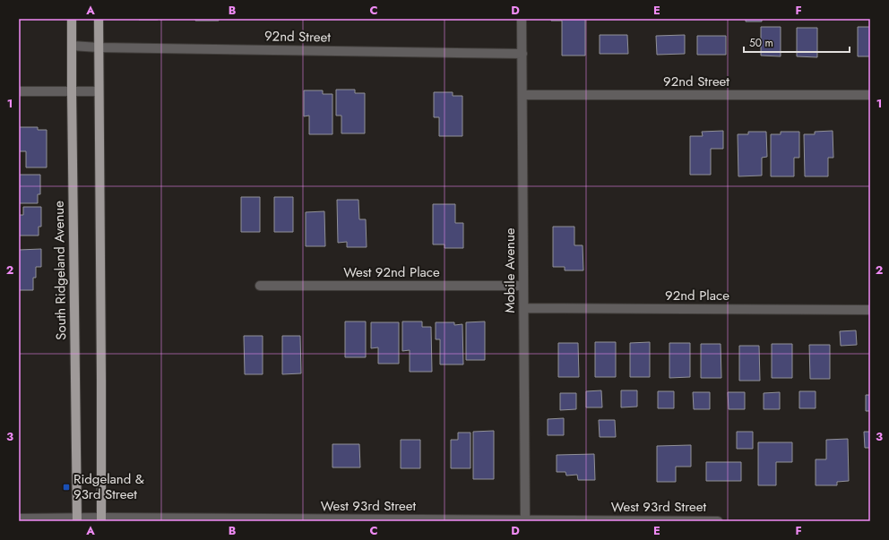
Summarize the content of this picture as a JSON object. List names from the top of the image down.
{
  "streets": {
    "main road": ["South Ridgeland Avenue"],
    "street": [
      "92nd Street",
      "Mobile Avenue",
      "West 92nd Place",
      "92nd Place",
      "West 93rd Street"
    ]
  },
  "crossings": [
    ["92nd Street", "South Ridgeland Avenue"],
    ["92nd Street", "Mobile Avenue"],
    ["South Ridgeland Avenue", "West 93rd Street"],
    ["Mobile Avenue", "West 92nd Place"],
    ["Mobile Avenue", "92nd Place"],
    ["Mobile Avenue", "West 93rd Street"]
  ],
  "places": {
    "transit": ["Ridgeland & 93rd Street"]
  },
  "scale_bar": "50 m",
  "grid": {
    "columns": [
      "A",
      "B",
      "C",
      "D",
      "E",
      "F"
    ],
    "rows": ["1", "2", "3"]
  }
}
